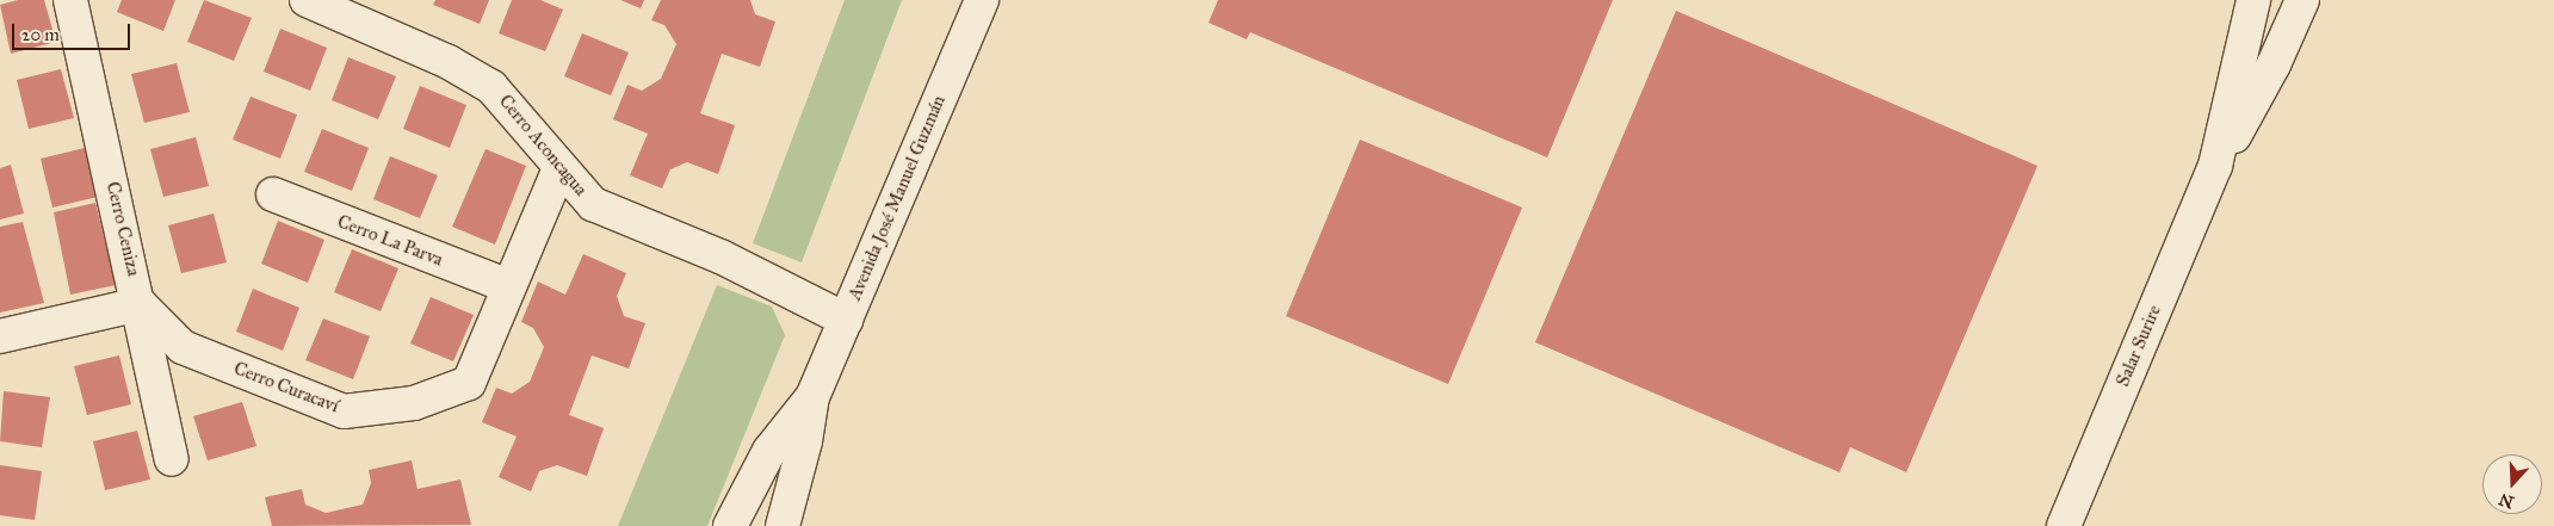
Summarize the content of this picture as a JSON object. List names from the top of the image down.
{
  "streets": {
    "street": [
      "Cerro Aconcagua",
      "Avenida José Manuel Guzmán",
      "Cerro Ceniza",
      "Cerro La Parva",
      "Salar Surire",
      "Cerro Curacaví"
    ]
  },
  "crossings": [
    ["Cerro Aconcagua", "Avenida José Manuel Guzmán"],
    ["Cerro Aconcagua", "Cerro Curacaví"],
    ["Cerro Ceniza", "Cerro Curacaví"],
    ["Cerro La Parva", "Cerro Curacaví"]
  ],
  "scale_bar": "20 m",
  "north": "bottom"
}
